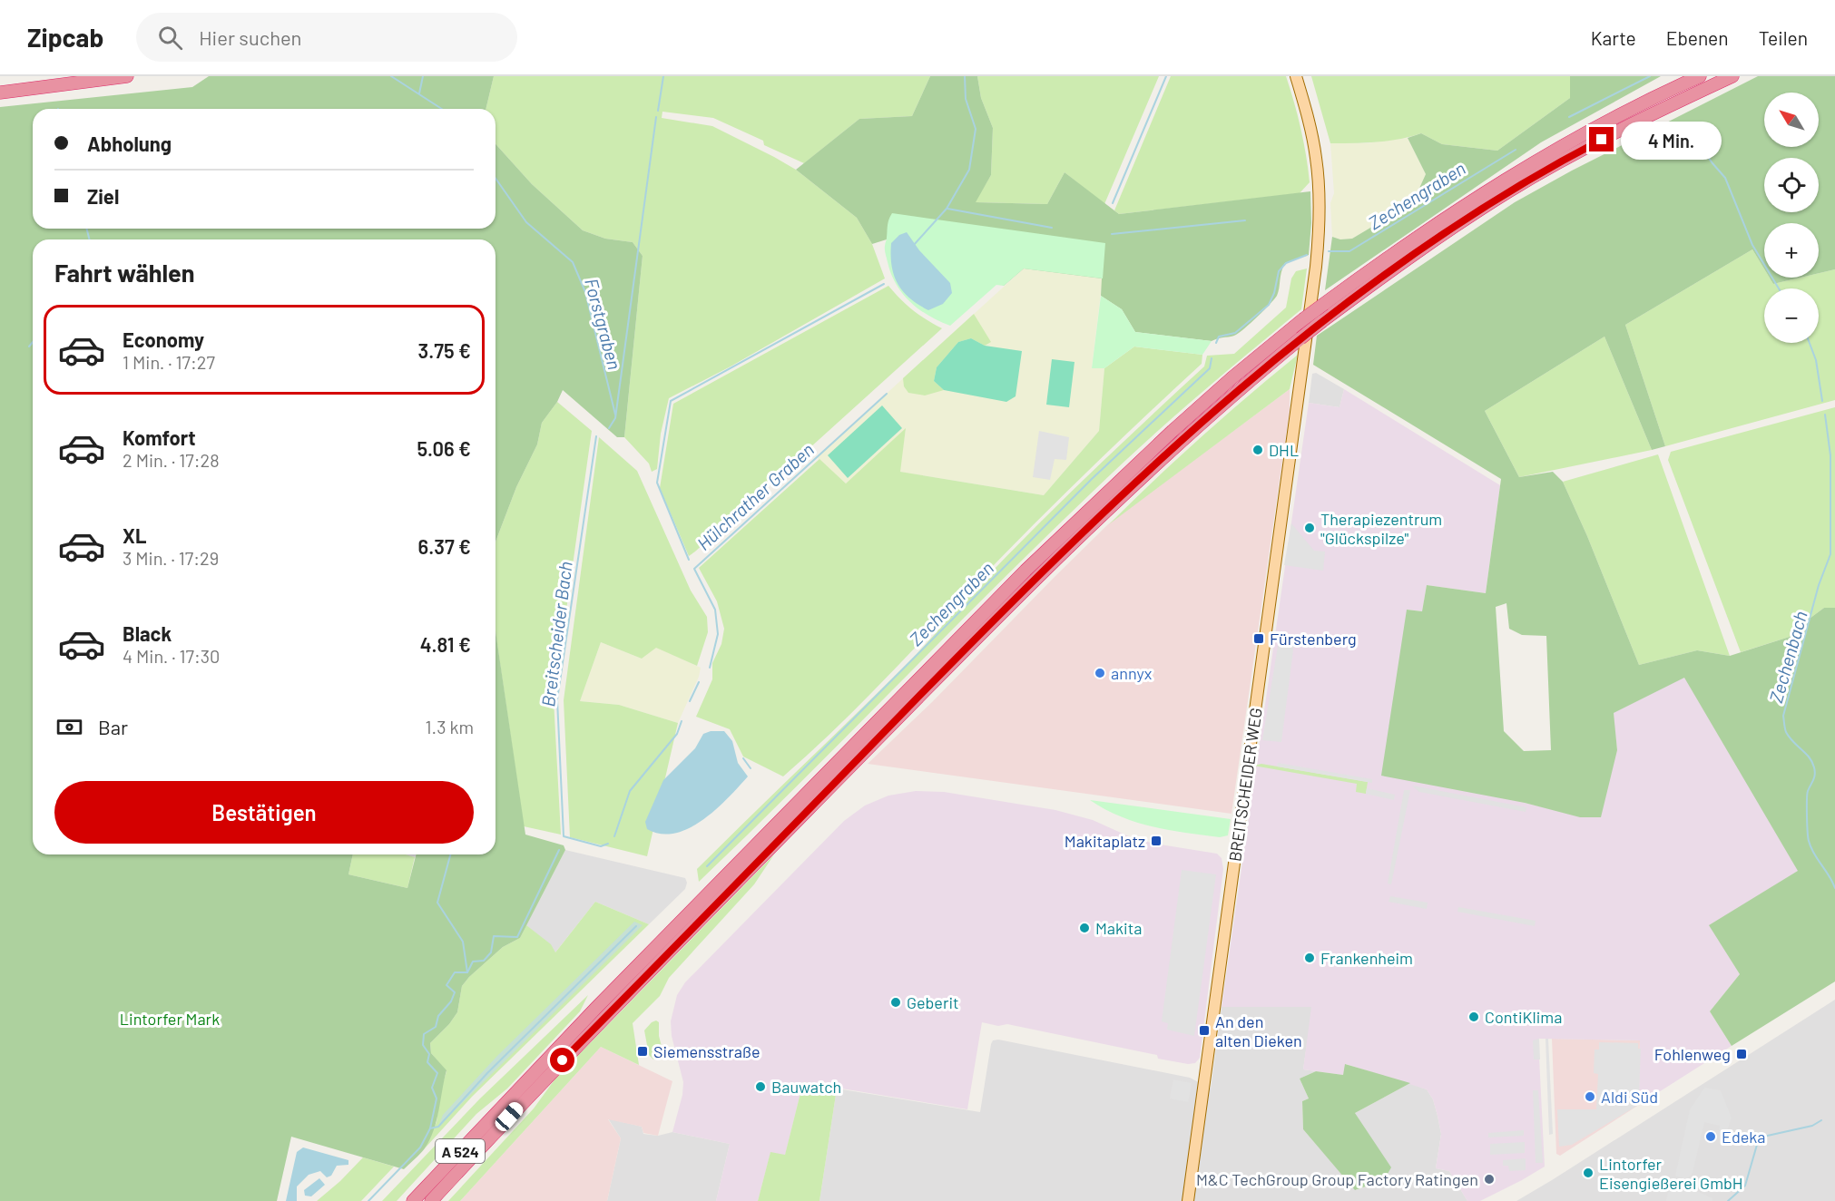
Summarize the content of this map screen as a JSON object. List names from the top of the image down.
{
  "streets": {
    "highway": ["A 524"],
    "main road": ["BREITSCHEIDER WEG"]
  },
  "water": [
    "Zechengraben",
    "Forstgraben",
    "Hülchrather Graben",
    "Breitscheider Bach",
    "Zechenbach"
  ],
  "parks": ["Lintorfer Mark"],
  "places": {
    "other": [
      "DHL",
      "Therapiezentrum \"Glückspilze\"",
      "annyx",
      "Makita",
      "Frankenheim",
      "Geberit",
      "ContiKlima",
      "Bauwatch",
      "Aldi Süd",
      "Edeka",
      "Lintorfer Eisengießerei GmbH",
      "M&C TechGroup Group Factory Ratingen"
    ],
    "transit": [
      "Fürstenberg",
      "Makitaplatz",
      "An den alten Dieken",
      "Siemensstraße",
      "Fohlenweg"
    ]
  },
  "north": "top left",
  "page": {
    "header": "Zipcab",
    "search": "Hier suchen",
    "nav": ["Karte", "Ebenen", "Teilen"],
    "map_buttons": ["+", "−"],
    "banner": ["Abholung", "Ziel"],
    "bubble": "4 Min.",
    "heading": "Fahrt wählen",
    "list": [
      {
        "name": "Economy",
        "note": "1 Min. · 17:27",
        "value": "3.75 €"
      },
      {
        "name": "Komfort",
        "note": "2 Min. · 17:28",
        "value": "5.06 €"
      },
      {
        "name": "XL",
        "note": "3 Min. · 17:29",
        "value": "6.37 €"
      },
      {
        "name": "Black",
        "note": "4 Min. · 17:30",
        "value": "4.81 €"
      }
    ],
    "pay": ["Bar", "1.3 km"],
    "buttons": "Bestätigen"
  }
}
